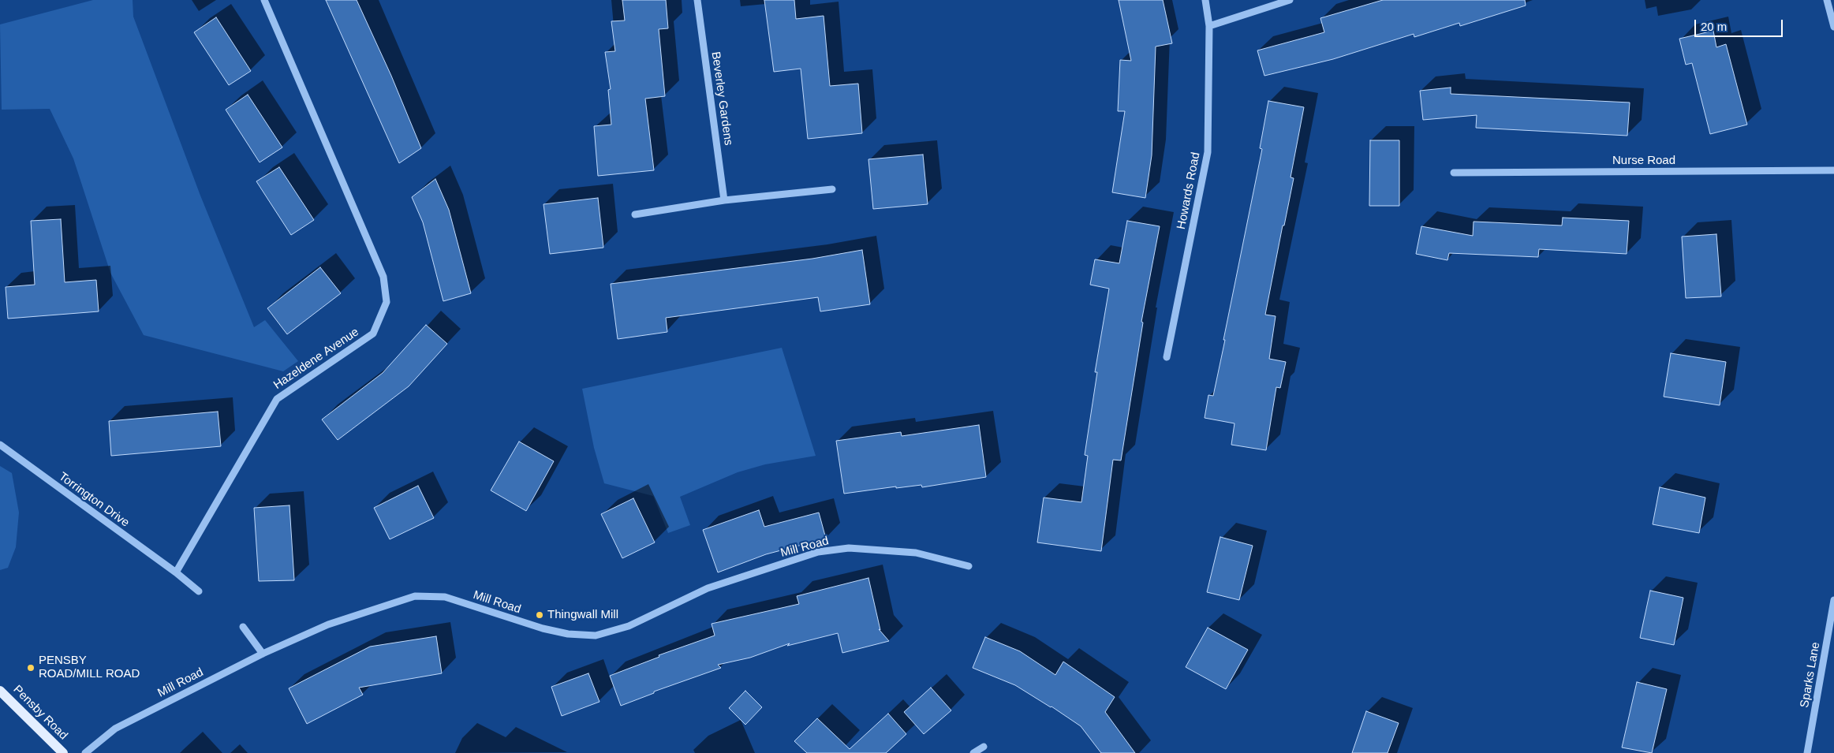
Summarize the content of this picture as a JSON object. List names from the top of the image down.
{
  "streets": {
    "main road": ["Pensby Road"],
    "street": [
      "Beverley Gardens",
      "Nurse Road",
      "Howards Road",
      "Hazeldene Avenue",
      "Torrington Drive",
      "Mill Road",
      "Sparks Lane"
    ]
  },
  "crossings": [
    ["Hazeldene Avenue", "Torrington Drive"]
  ],
  "places": ["Thingwall Mill", "PENSBY ROAD/MILL ROAD"],
  "scale_bar": "20 m"
}
